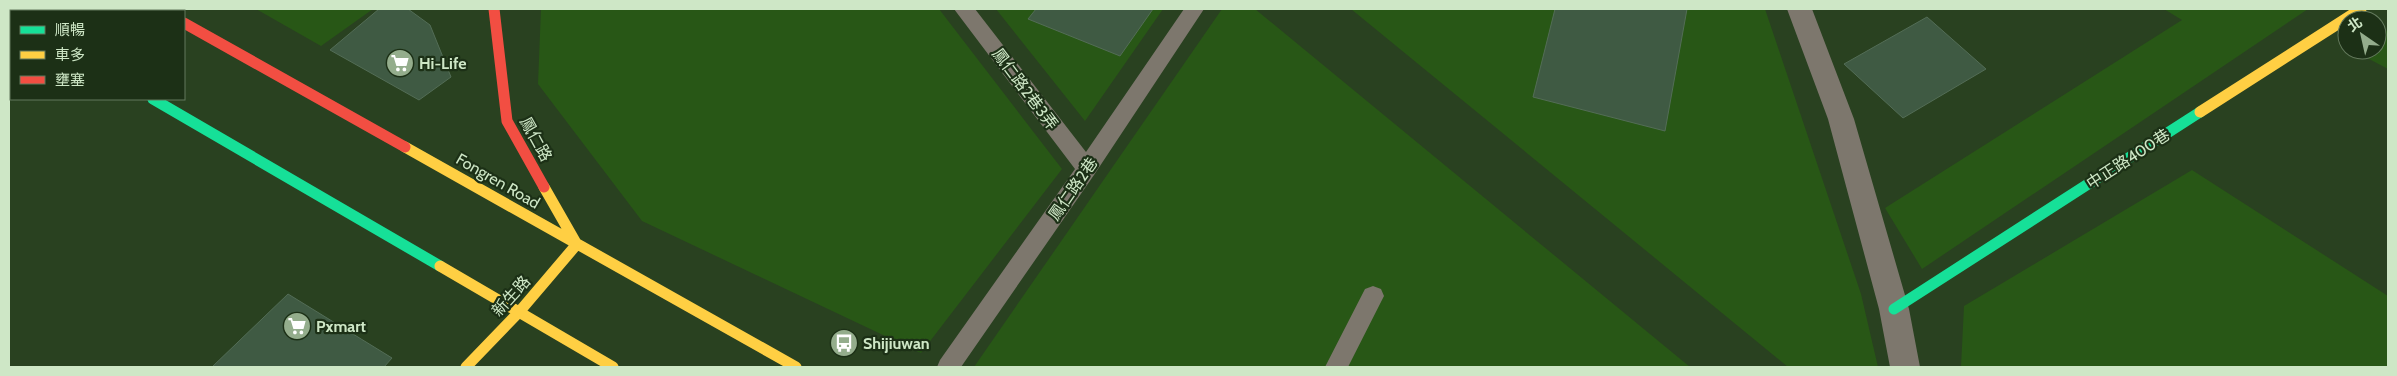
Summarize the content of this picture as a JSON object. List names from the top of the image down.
{
  "streets": {
    "main road": [
      "鳳仁路",
      "中正路400巷",
      "Fongren Road",
      "新生路"
    ],
    "lane": ["鳳仁路2巷3弄", "鳳仁路2巷"]
  },
  "crossings": [
    ["鳳仁路2巷3弄", "鳳仁路2巷"],
    ["鳳仁路", "Fongren Road"],
    ["鳳仁路", "新生路"],
    ["Fongren Road", "新生路"]
  ],
  "places": {
    "supermarket": ["Hi-Life", "Pxmart"],
    "bus stop": ["Shijiuwan"]
  },
  "legend": ["順暢", "車多", "壅塞"],
  "north": "top left"
}
